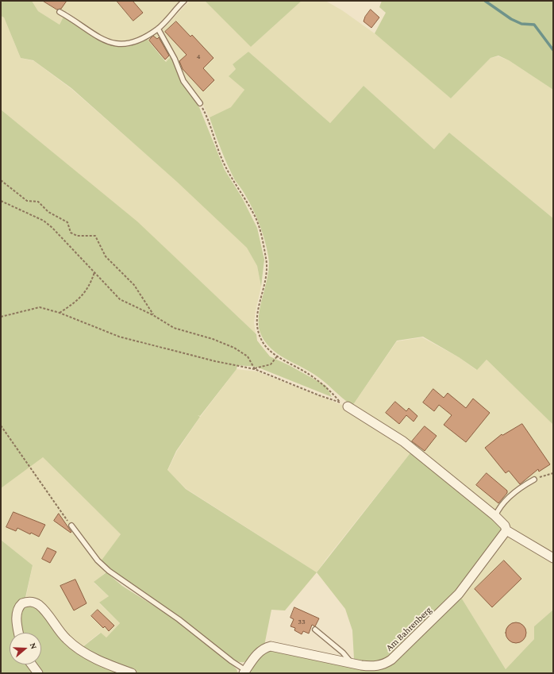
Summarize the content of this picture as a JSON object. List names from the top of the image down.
{
  "streets": {
    "street": ["Am Bahrenberg"]
  },
  "house_numbers": ["4", "33"],
  "north": "right"
}
